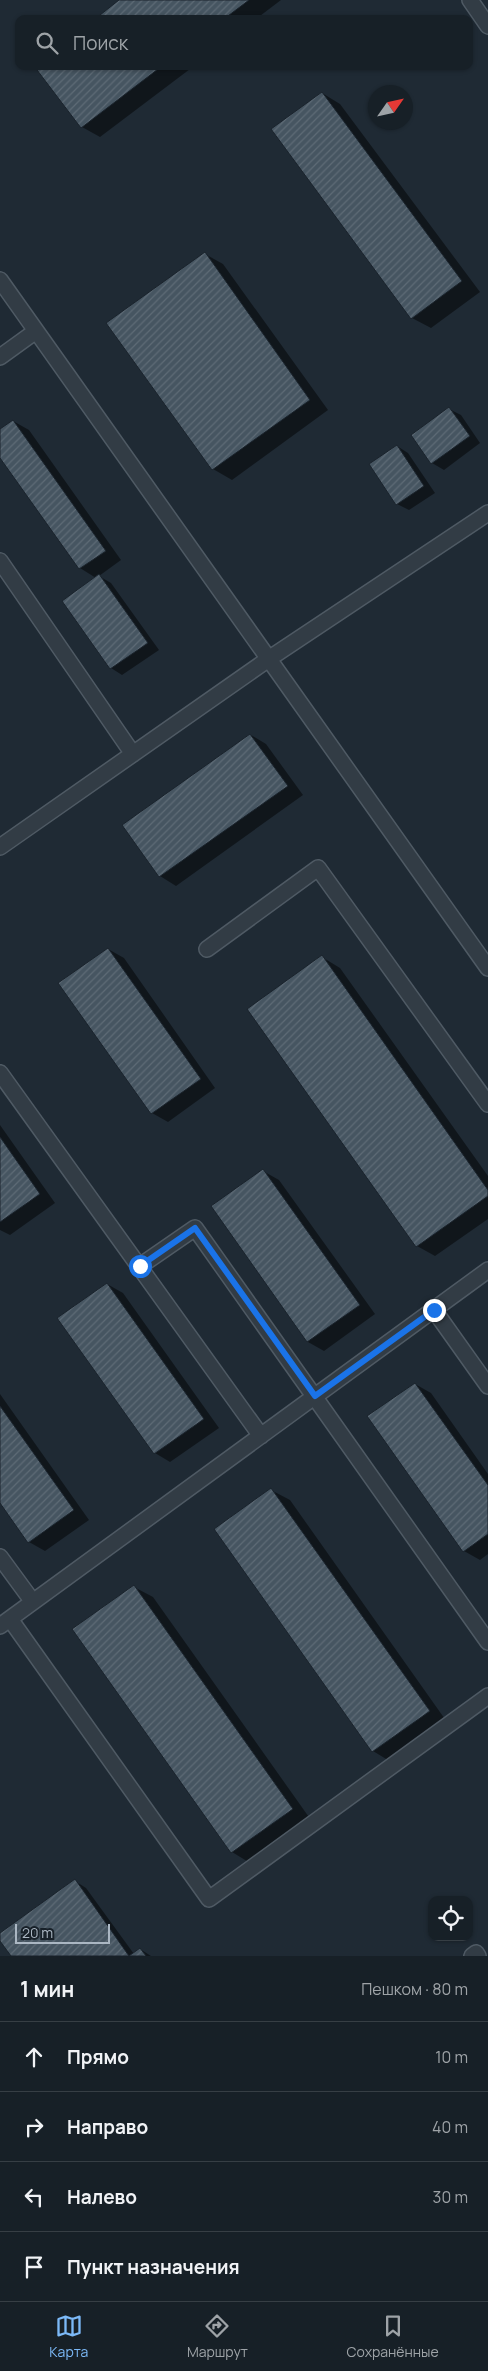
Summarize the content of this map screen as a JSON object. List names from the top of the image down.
{
  "scale_bar": "20 m",
  "north": "top right",
  "page": {
    "search": "Поиск",
    "scale": "20 m",
    "heading": ["1 мин", "Пешком · 80 m"],
    "list": [
      ["Прямо", "10 m"],
      ["Направо", "40 m"],
      ["Налево", "30 m"],
      "Пункт назначения"
    ],
    "nav": ["Карта", "Маршрут", "Сохранённые"]
  }
}
